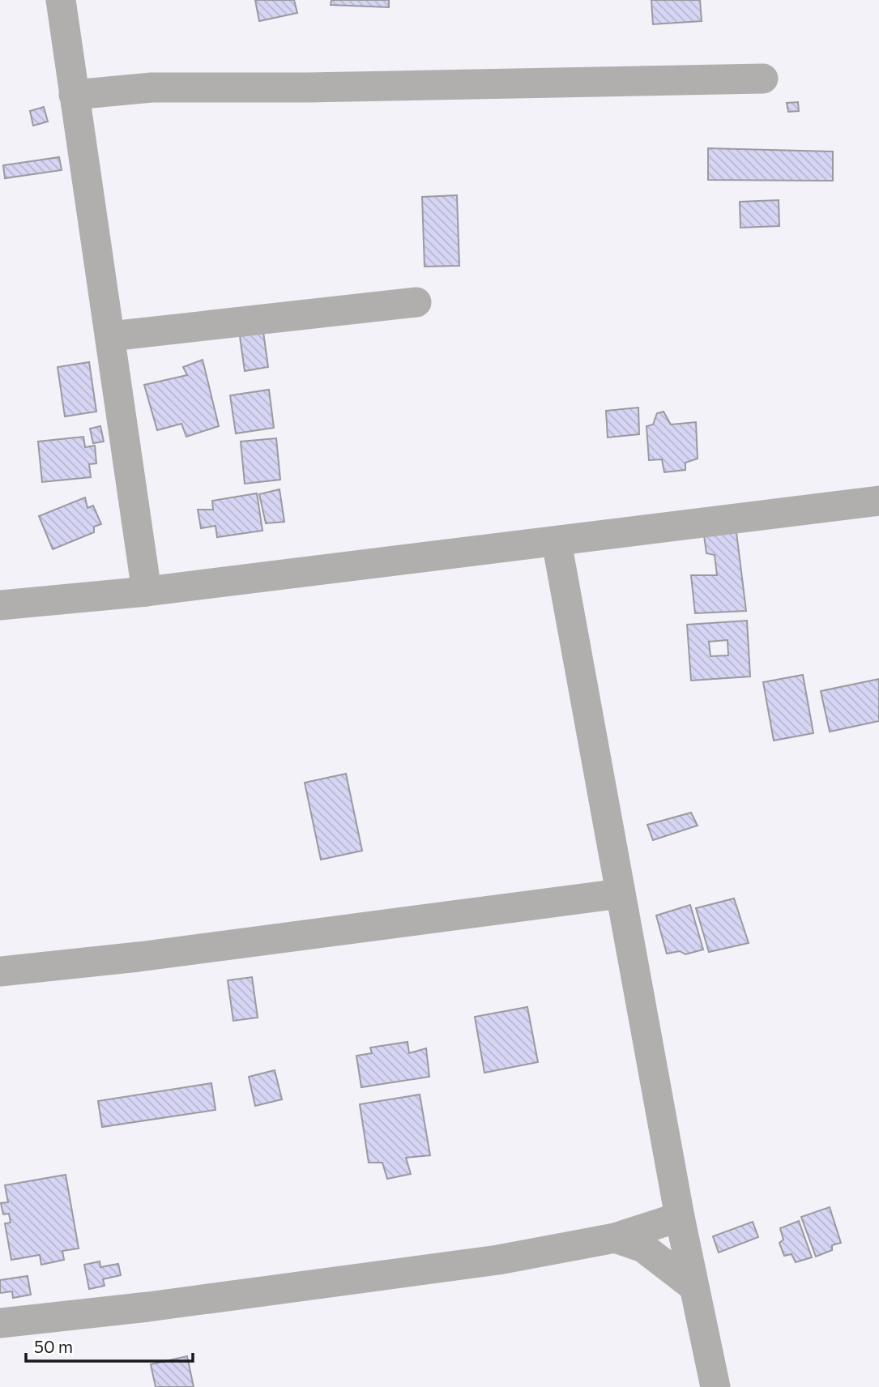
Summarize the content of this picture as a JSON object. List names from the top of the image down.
{
  "scale_bar": "50 m"
}
